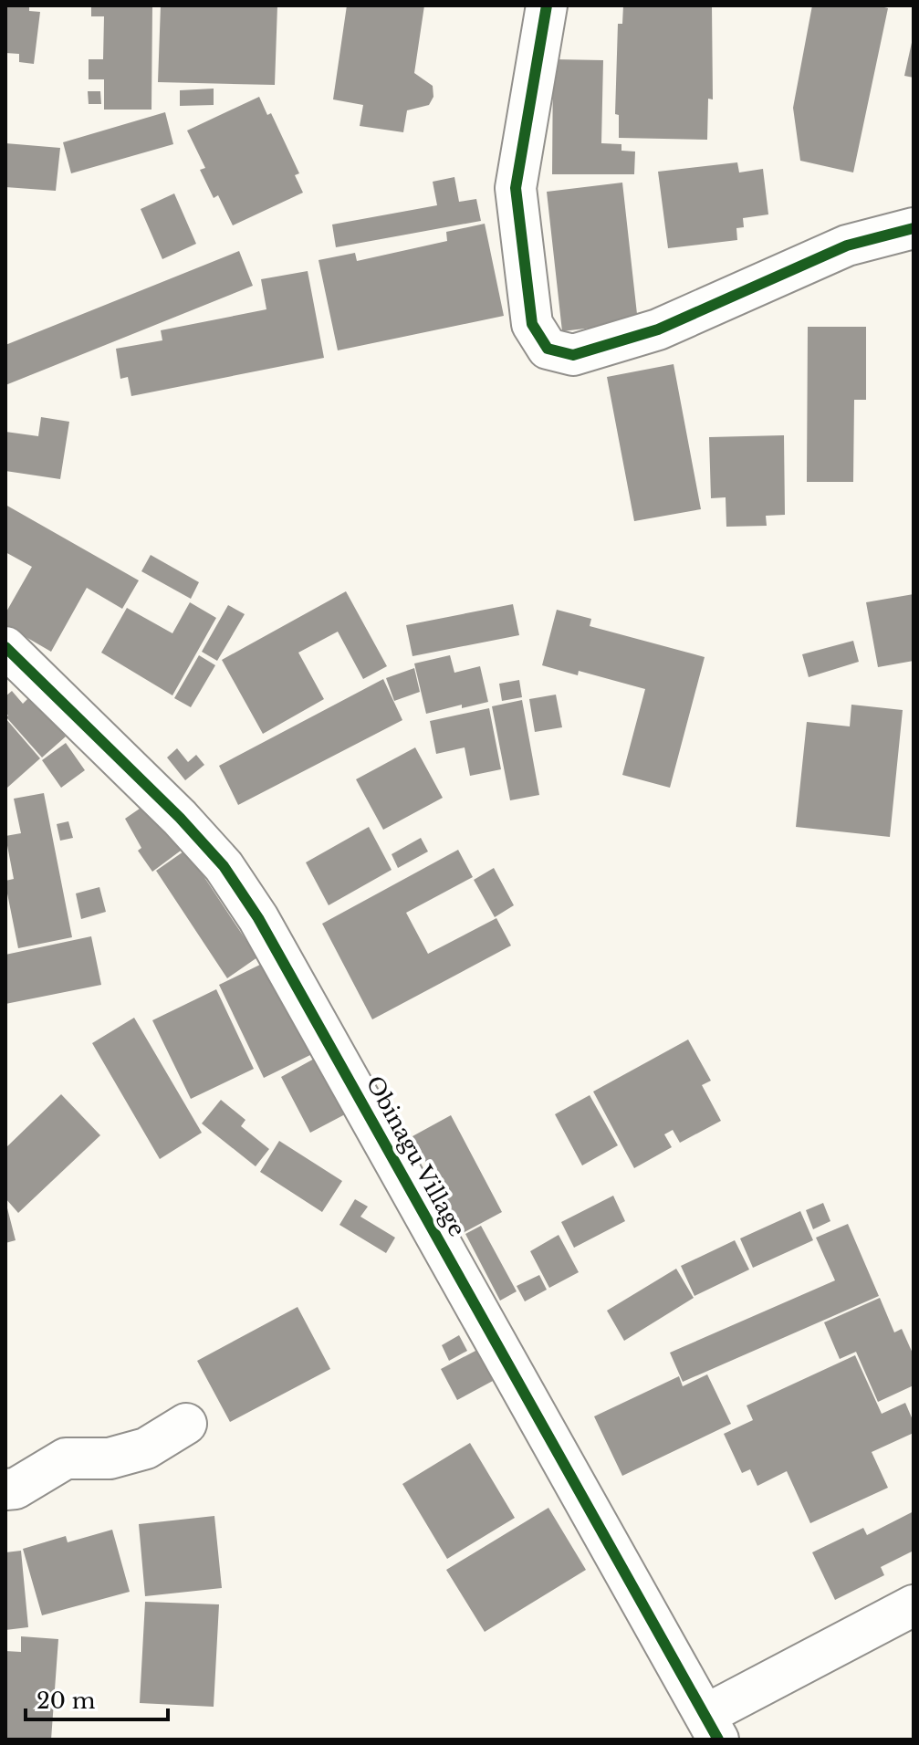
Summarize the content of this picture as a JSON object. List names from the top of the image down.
{
  "streets": {
    "street": ["Obinagu Village"]
  },
  "scale_bar": "20 m"
}
